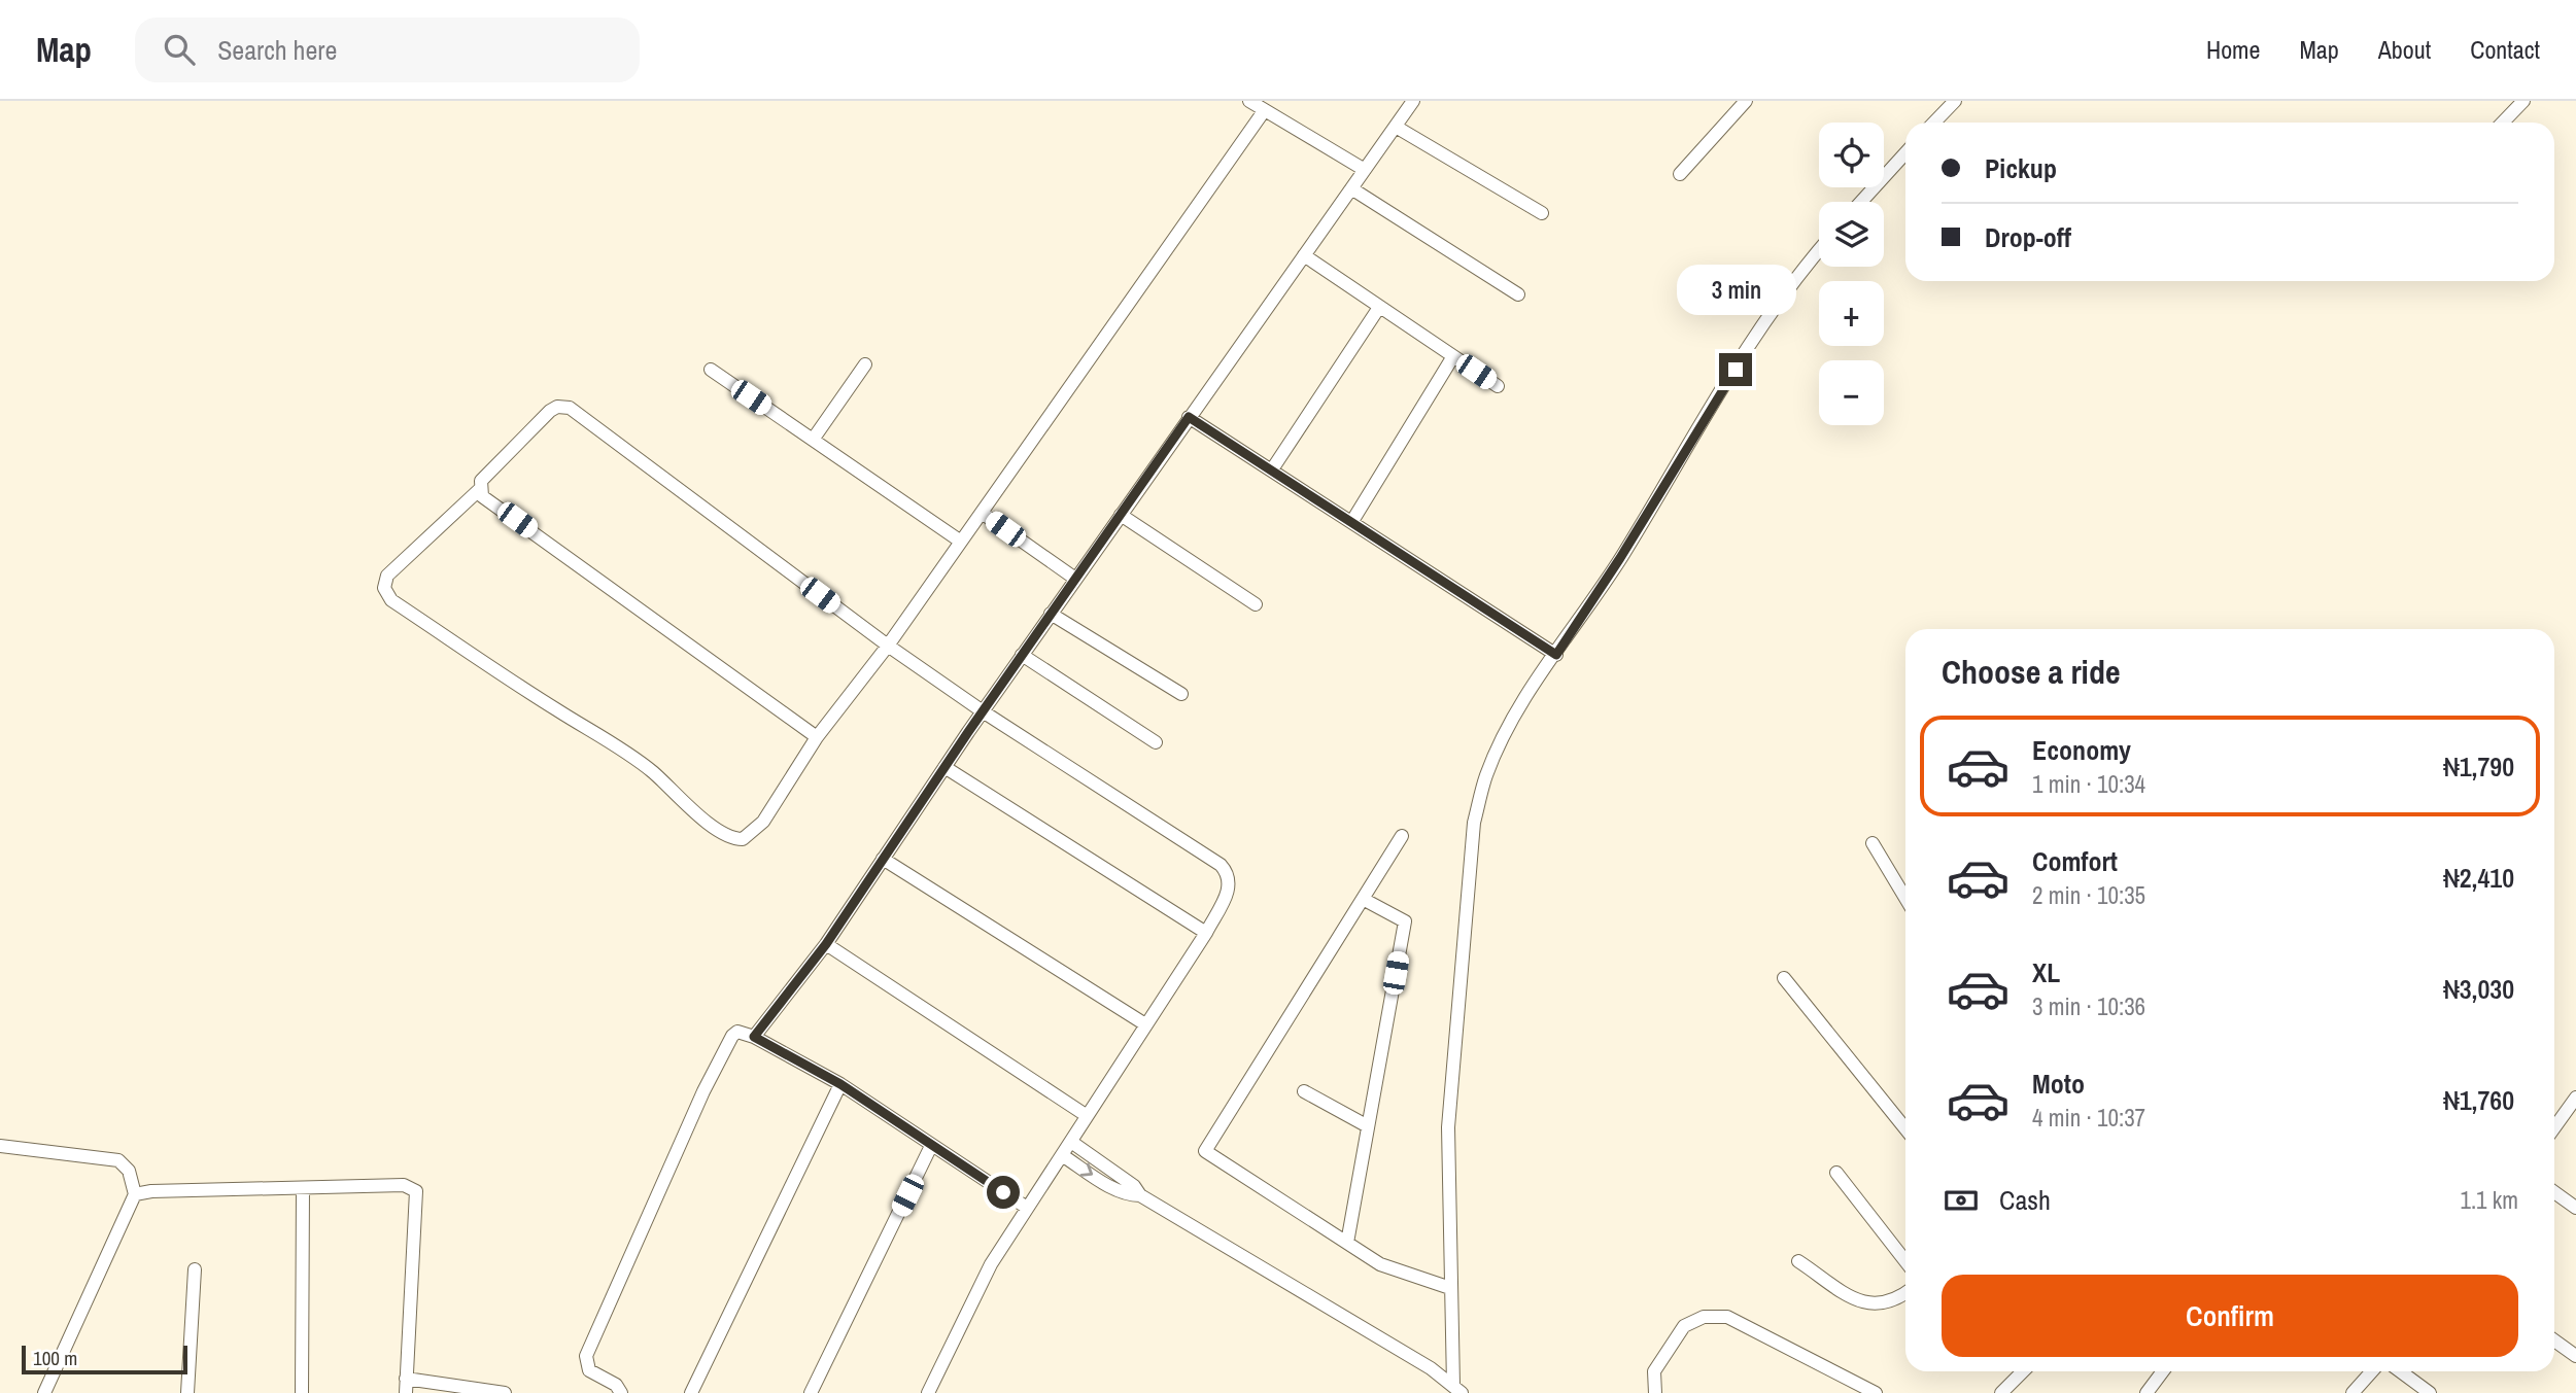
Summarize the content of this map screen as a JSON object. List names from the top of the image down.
{
  "scale_bar": "100 m",
  "page": {
    "header": "Map",
    "search": "Search here",
    "nav": [
      "Home",
      "Map",
      "About",
      "Contact"
    ],
    "map_buttons": ["+", "−"],
    "banner": ["Pickup", "Drop-off"],
    "bubble": "3 min",
    "heading": "Choose a ride",
    "list": [
      {
        "name": "Economy",
        "note": "1 min · 10:34",
        "value": "₦1,790"
      },
      {
        "name": "Comfort",
        "note": "2 min · 10:35",
        "value": "₦2,410"
      },
      {
        "name": "XL",
        "note": "3 min · 10:36",
        "value": "₦3,030"
      },
      {
        "name": "Moto",
        "note": "4 min · 10:37",
        "value": "₦1,760"
      }
    ],
    "pay": ["Cash", "1.1 km"],
    "buttons": "Confirm",
    "scale": "100 m"
  }
}
